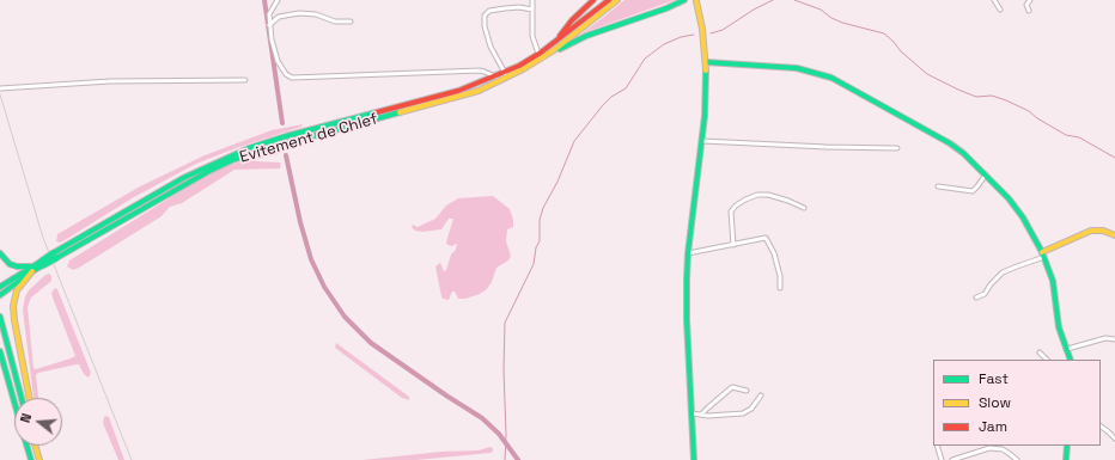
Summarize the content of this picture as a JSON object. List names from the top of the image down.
{
  "streets": {
    "main road": ["Evitement de Chlef"]
  },
  "legend": ["Fast", "Slow", "Jam"],
  "north": "left"
}
